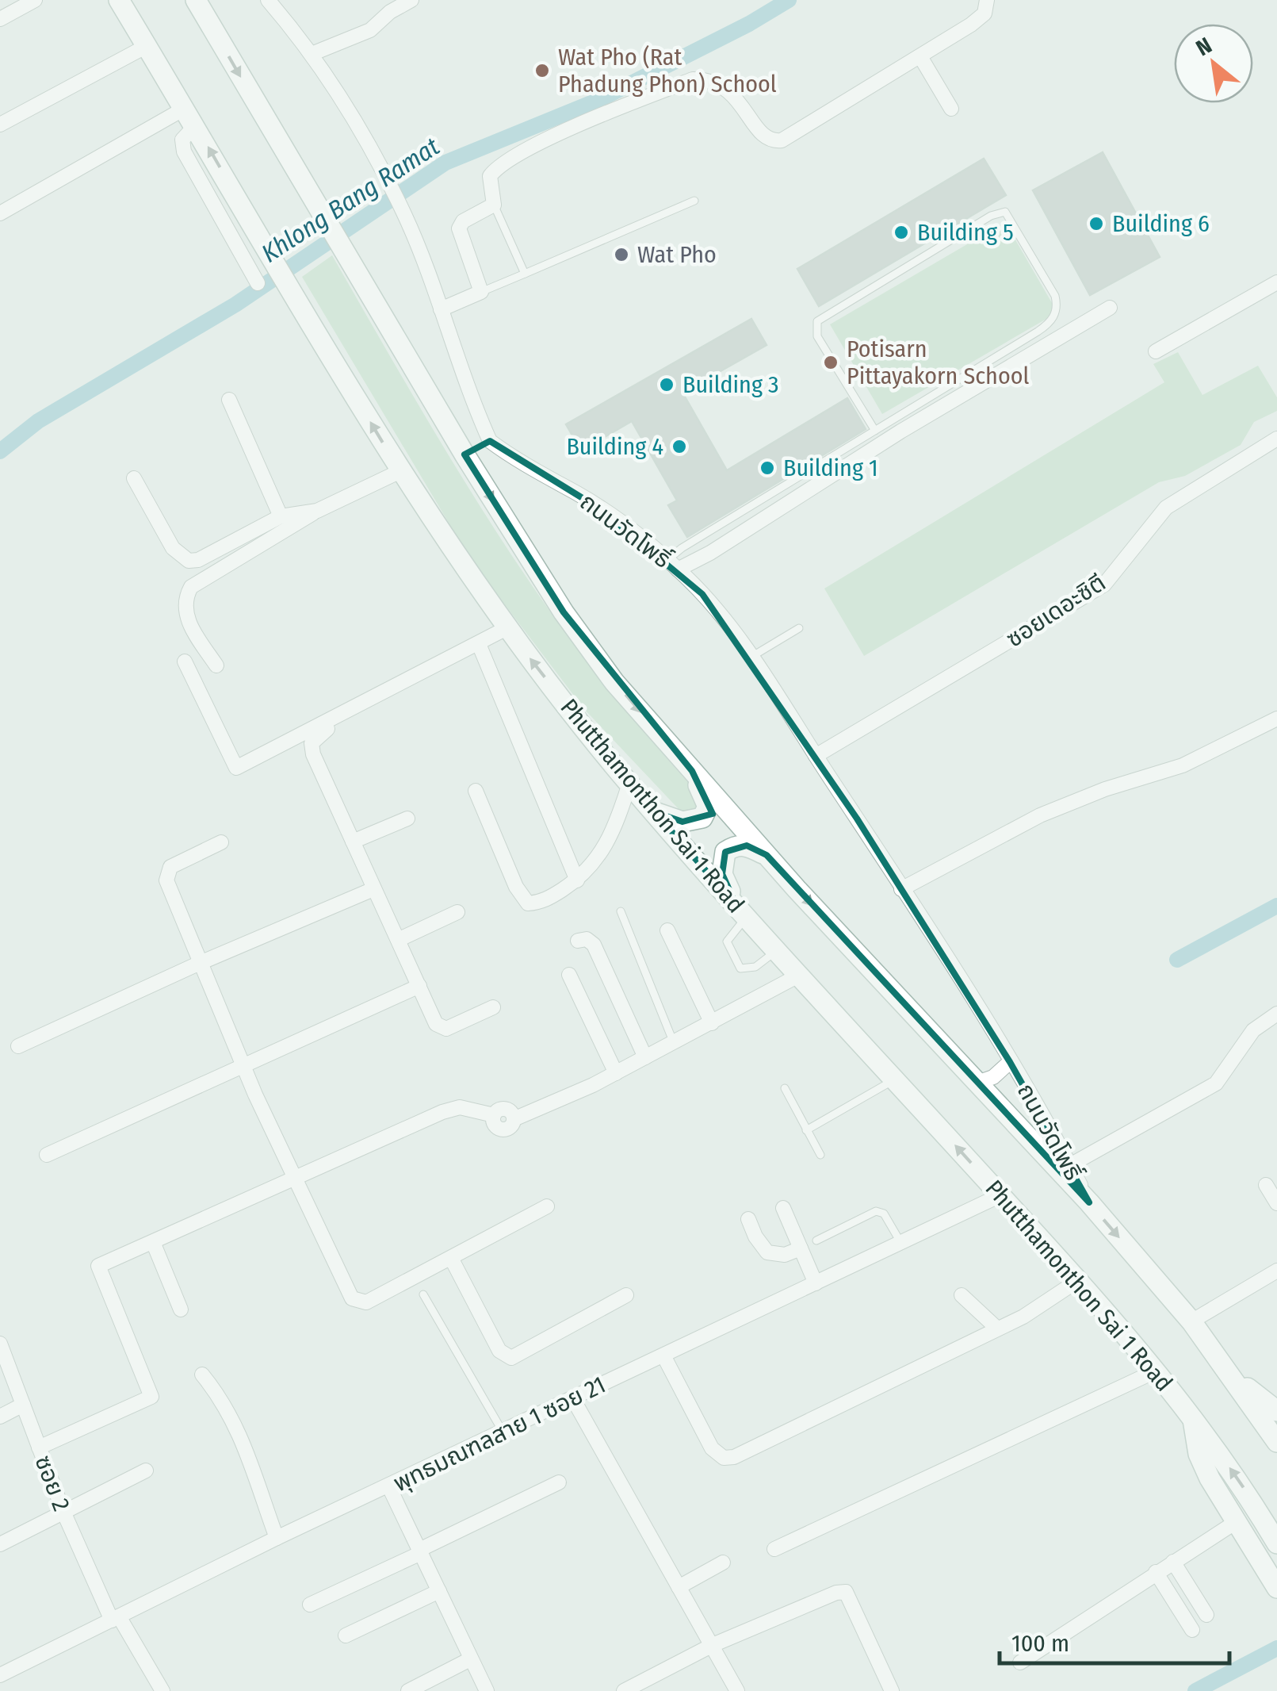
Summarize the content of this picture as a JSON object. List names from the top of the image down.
{
  "streets": {
    "main road": ["Phutthamonthon Sai 1 Road"],
    "street": [
      "ถนนวัดโพธิ์",
      "ซอยเดอะซิตี",
      "พุทธมณฑลสาย 1 ซอย 21",
      "ซอย 2"
    ]
  },
  "crossings": [
    ["ถนนวัดโพธิ์", "ซอยเดอะซิตี"],
    ["Phutthamonthon Sai 1 Road", "พุทธมณฑลสาย 1 ซอย 21"],
    ["พุทธมณฑลสาย 1 ซอย 21", "ซอย 2"]
  ],
  "water": ["Khlong Bang Ramat"],
  "places": [
    "Wat Pho (Rat Phadung Phon) School",
    "Building 6",
    "Building 5",
    "Wat Pho",
    "Potisarn Pittayakorn School",
    "Building 3",
    "Building 4",
    "Building 1"
  ],
  "scale_bar": "100 m",
  "north": "top left"
}
